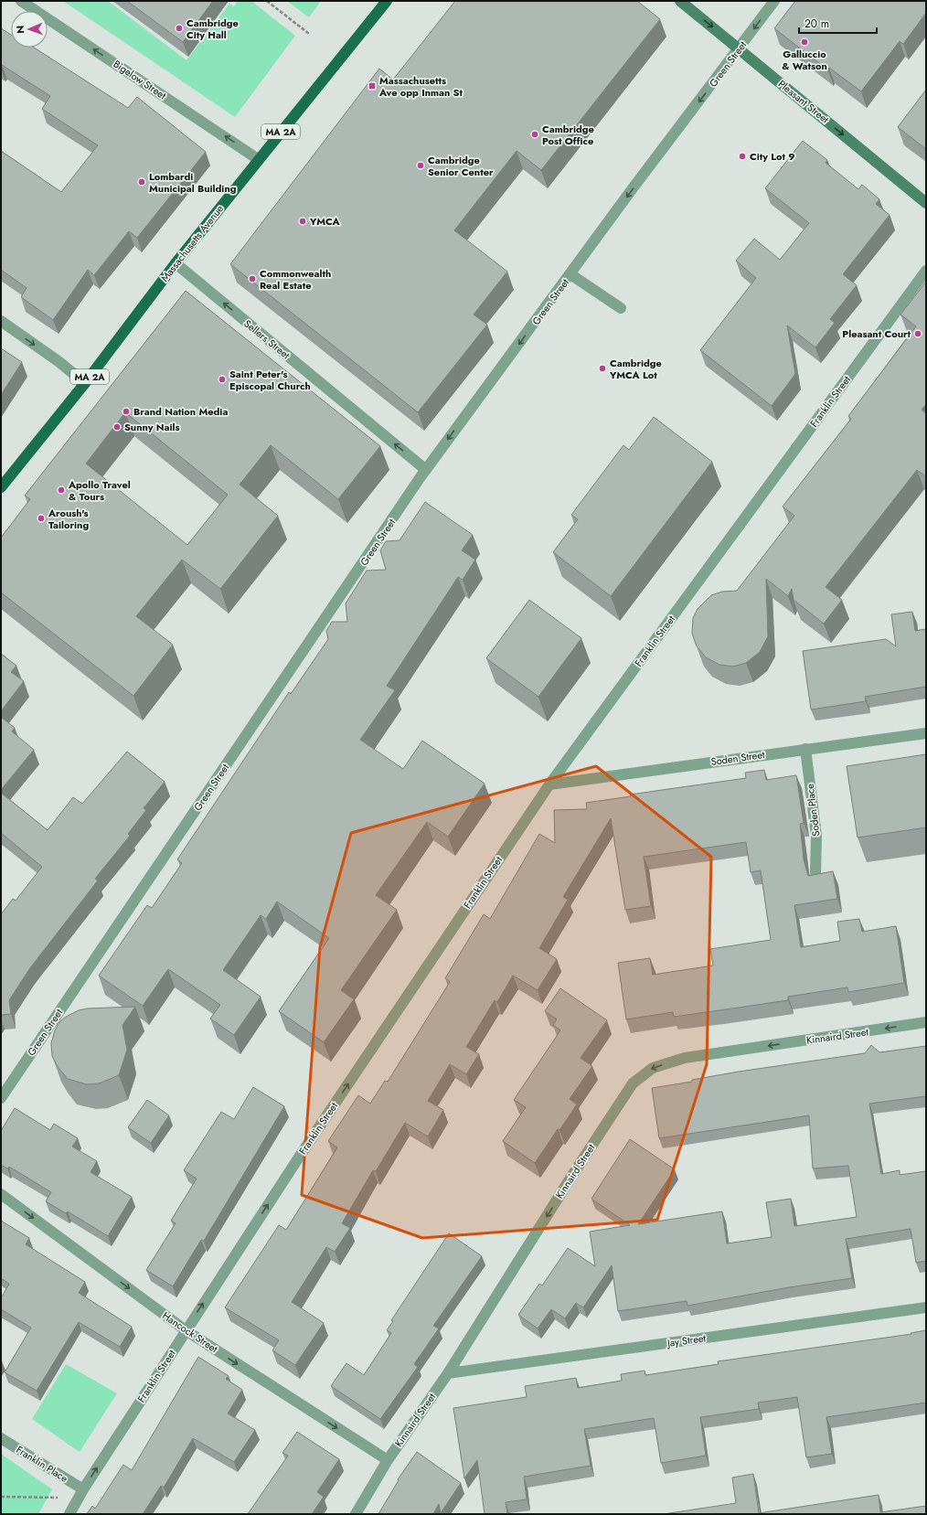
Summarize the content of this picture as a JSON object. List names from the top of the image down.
{
  "streets": {
    "main road": ["Pleasant Street", "MA 2A", "Massachusetts Avenue"],
    "street": [
      "Green Street",
      "Bigelow Street",
      "Sellers Street",
      "Franklin Street",
      "Soden Street",
      "Soden Place",
      "Kinnaird Street",
      "Hancock Street",
      "Jay Street",
      "Franklin Place"
    ]
  },
  "crossings": [
    ["Green Street", "Pleasant Street"],
    ["Green Street", "Sellers Street"],
    ["Bigelow Street", "Massachusetts Avenue"],
    ["Massachusetts Avenue", "Sellers Street"],
    ["Franklin Street", "Soden Street"],
    ["Franklin Street", "Hancock Street"],
    ["Franklin Street", "Franklin Place"],
    ["Soden Street", "Soden Place"],
    ["Kinnaird Street", "Hancock Street"],
    ["Kinnaird Street", "Jay Street"]
  ],
  "one_way": [
    "Green Street",
    "Bigelow Street",
    "Pleasant Street",
    "Sellers Street",
    "Franklin Street",
    "Kinnaird Street",
    "Hancock Street"
  ],
  "places": {
    "other": [
      "Cambridge City Hall",
      "Galluccio & Watson",
      "Cambridge Post Office",
      "City Lot 9",
      "Cambridge Senior Center",
      "Lombardi Municipal Building",
      "YMCA",
      "Commonwealth Real Estate",
      "Pleasant Court",
      "Cambridge YMCA Lot",
      "Saint Peter's Episcopal Church",
      "Brand Nation Media",
      "Sunny Nails",
      "Apollo Travel & Tours",
      "Aroush's Tailoring"
    ],
    "transit": ["Massachusetts Ave opp Inman St"]
  },
  "scale_bar": "20 m",
  "north": "left"
}
